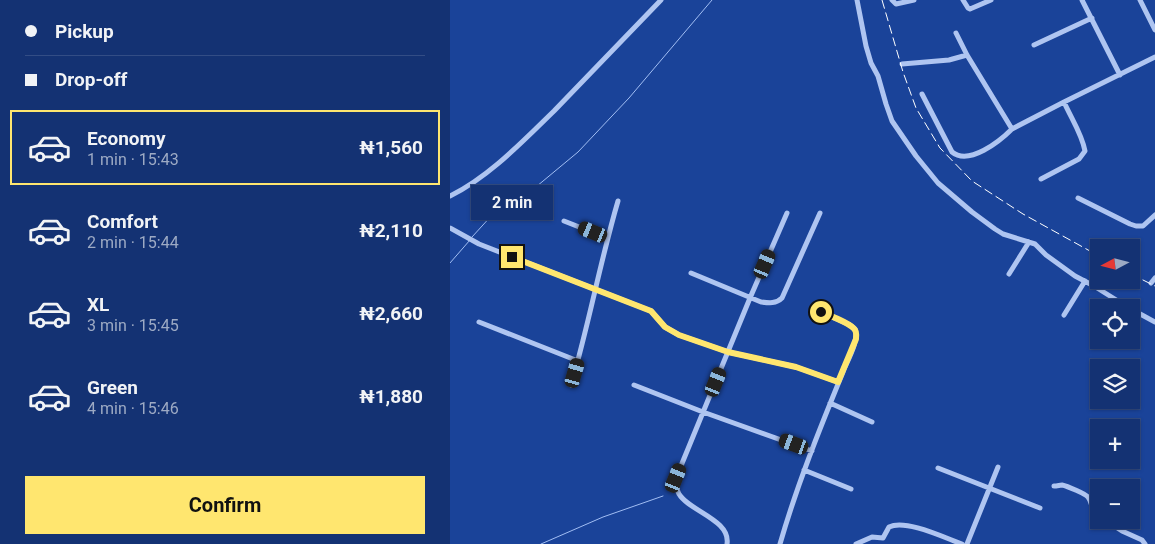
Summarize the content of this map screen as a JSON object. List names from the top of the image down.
{
  "north": "left",
  "page": {
    "banner": ["Pickup", "Drop-off"],
    "list": [
      {
        "name": "Economy",
        "note": "1 min · 15:43",
        "value": "₦1,560"
      },
      {
        "name": "Comfort",
        "note": "2 min · 15:44",
        "value": "₦2,110"
      },
      {
        "name": "XL",
        "note": "3 min · 15:45",
        "value": "₦2,660"
      },
      {
        "name": "Green",
        "note": "4 min · 15:46",
        "value": "₦1,880"
      }
    ],
    "bubble": "2 min",
    "map_buttons": ["+", "−"],
    "buttons": "Confirm"
  }
}
